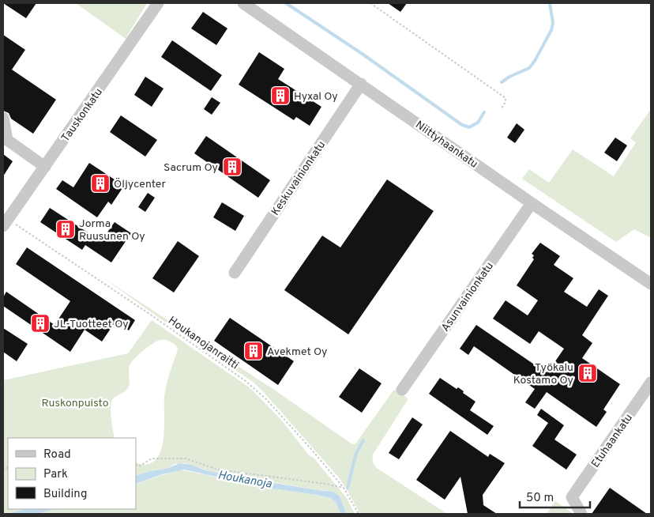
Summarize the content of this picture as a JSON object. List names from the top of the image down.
{
  "streets": {
    "street": [
      "Tauskonkatu",
      "Niittyhaankatu",
      "Keskuvainionkatu",
      "Asunvainionkatu",
      "Etuhaankatu"
    ],
    "path": ["Houkanojanraitti"]
  },
  "crossings": [
    ["Tauskonkatu", "Houkanojanraitti"],
    ["Niittyhaankatu", "Keskuvainionkatu"],
    ["Niittyhaankatu", "Asunvainionkatu"]
  ],
  "water": ["Houkanoja"],
  "parks": ["Ruskonpuisto"],
  "places": {
    "building": [
      "Hyxal Oy",
      "Sacrum Oy",
      "Öljycenter",
      "Jorma Ruusunen Oy",
      "JL-Tuotteet Oy",
      "Avekmet Oy",
      "Työkalu Kostamo Oy"
    ]
  },
  "legend": ["Road", "Park", "Building"],
  "scale_bar": "50 m"
}
